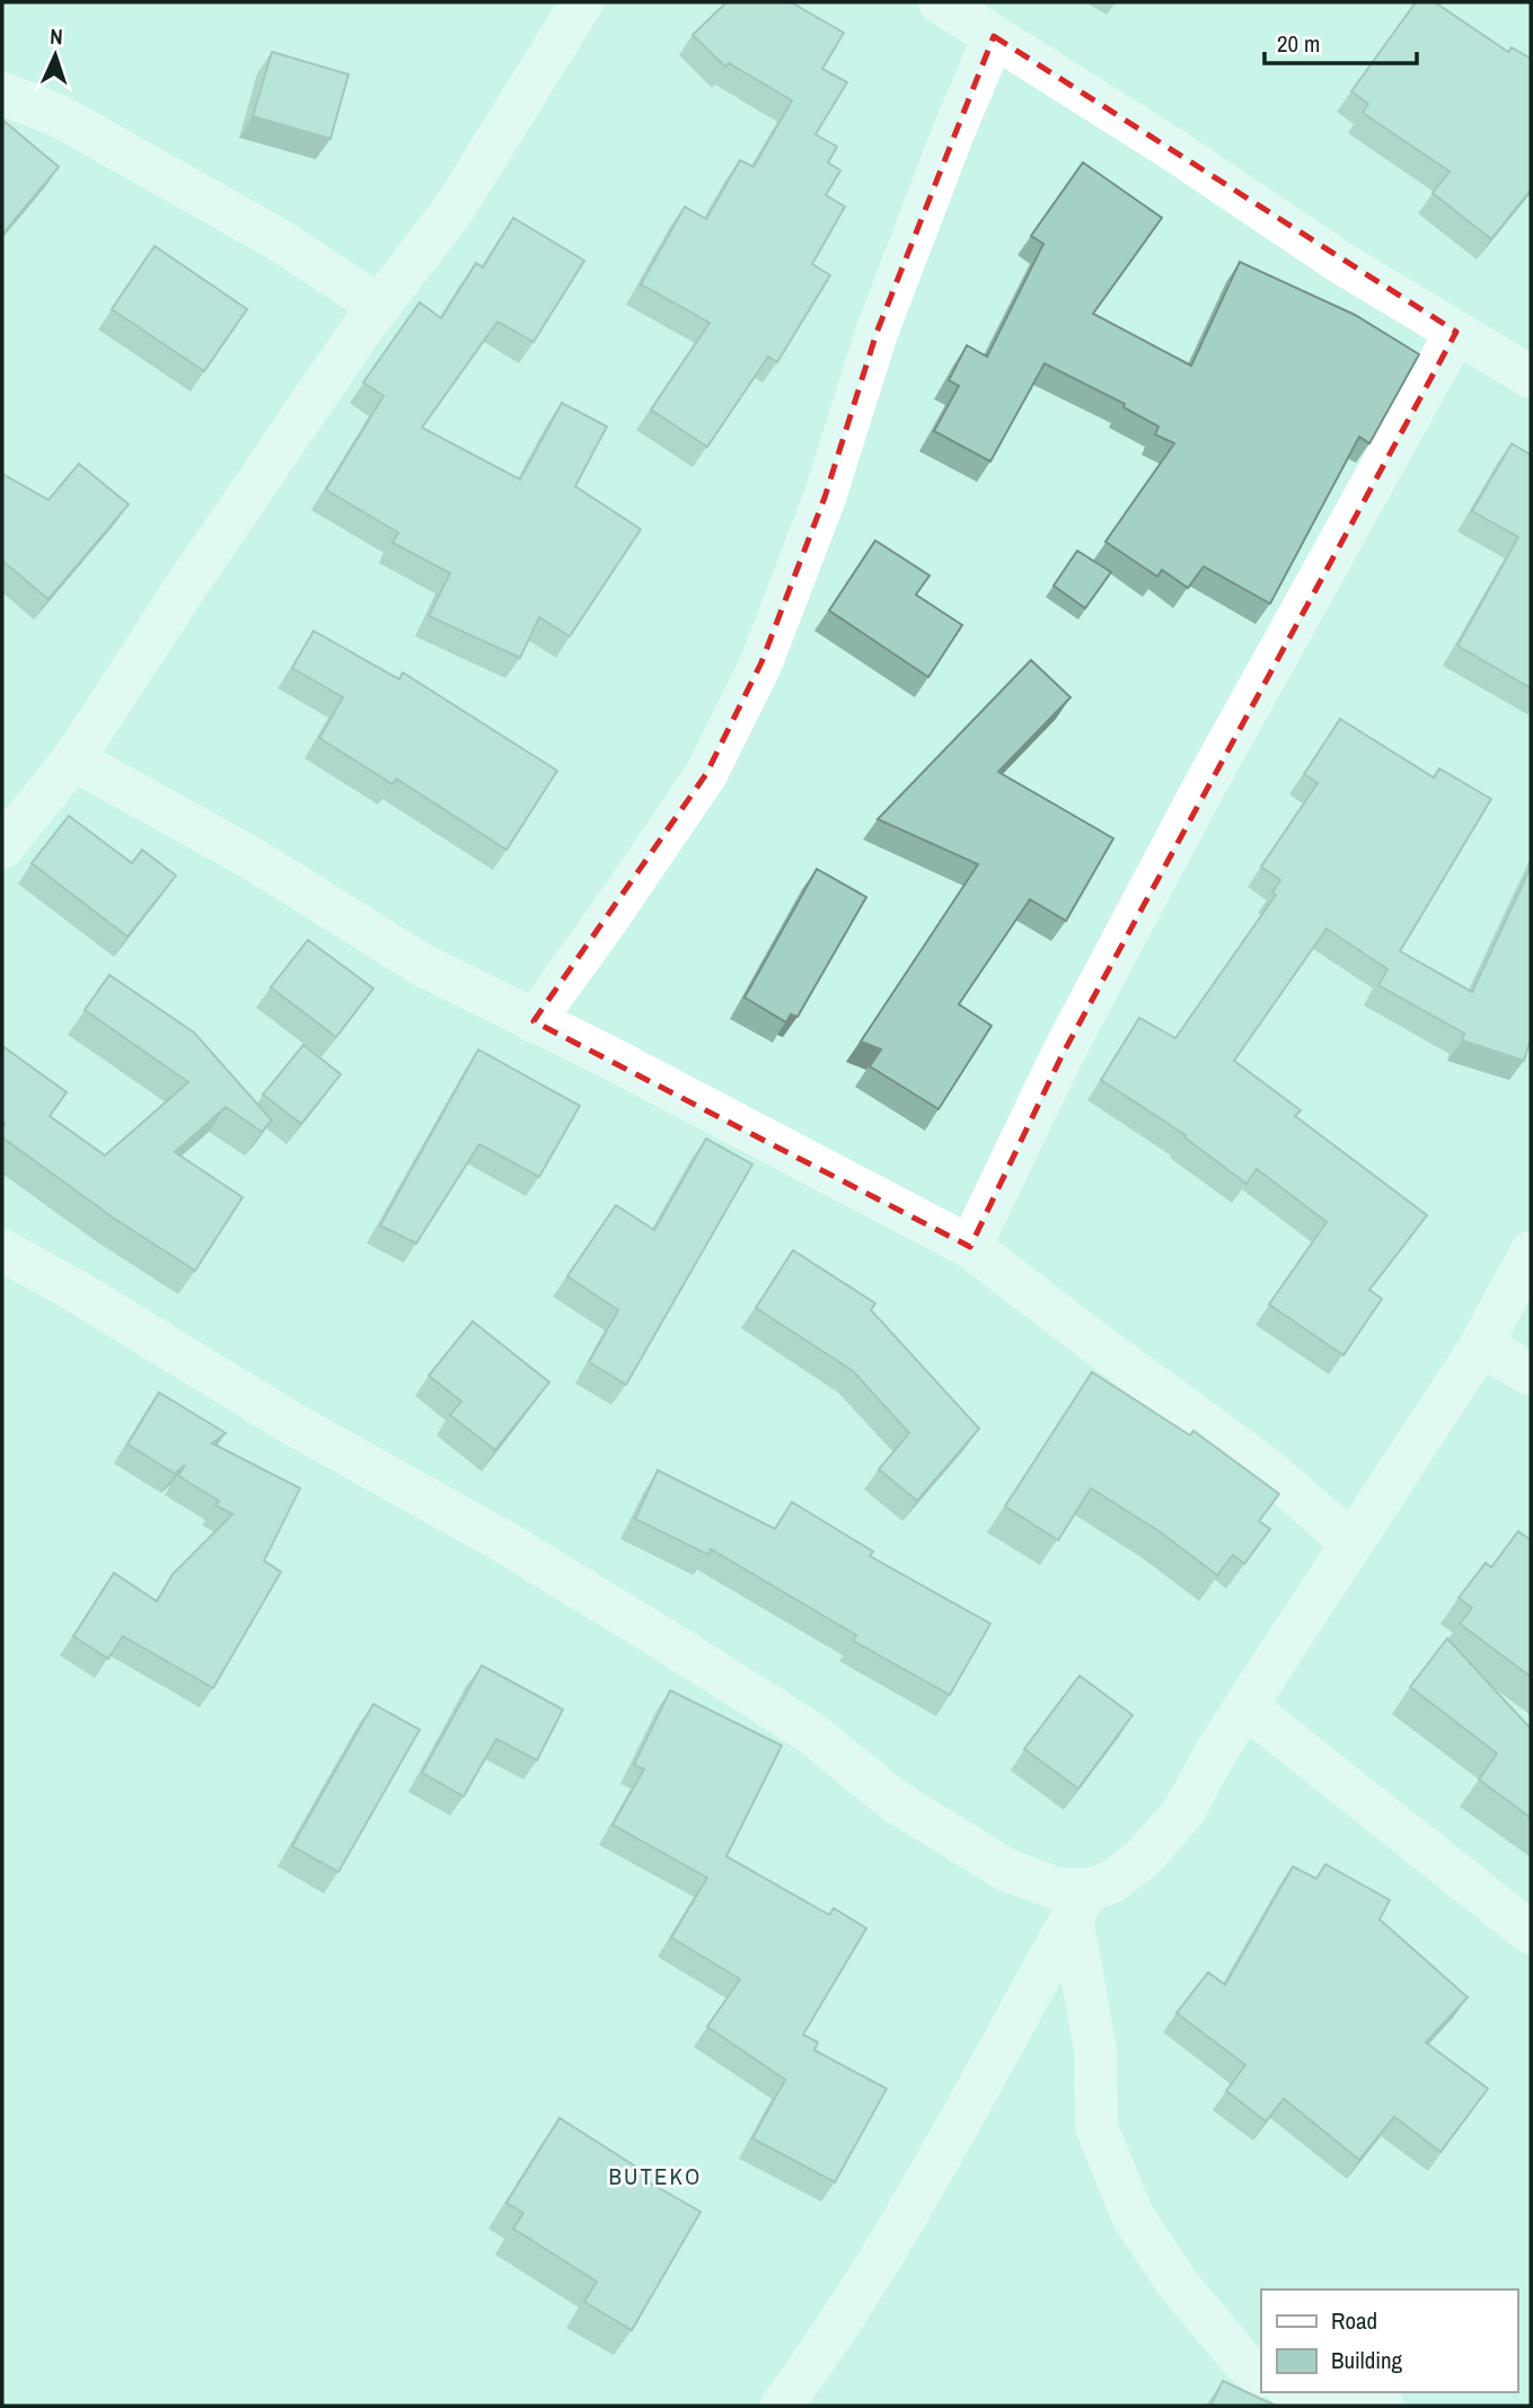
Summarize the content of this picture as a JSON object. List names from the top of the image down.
{
  "districts": ["BUTEKO"],
  "legend": ["Road", "Building"],
  "scale_bar": "20 m",
  "north": "top"
}
